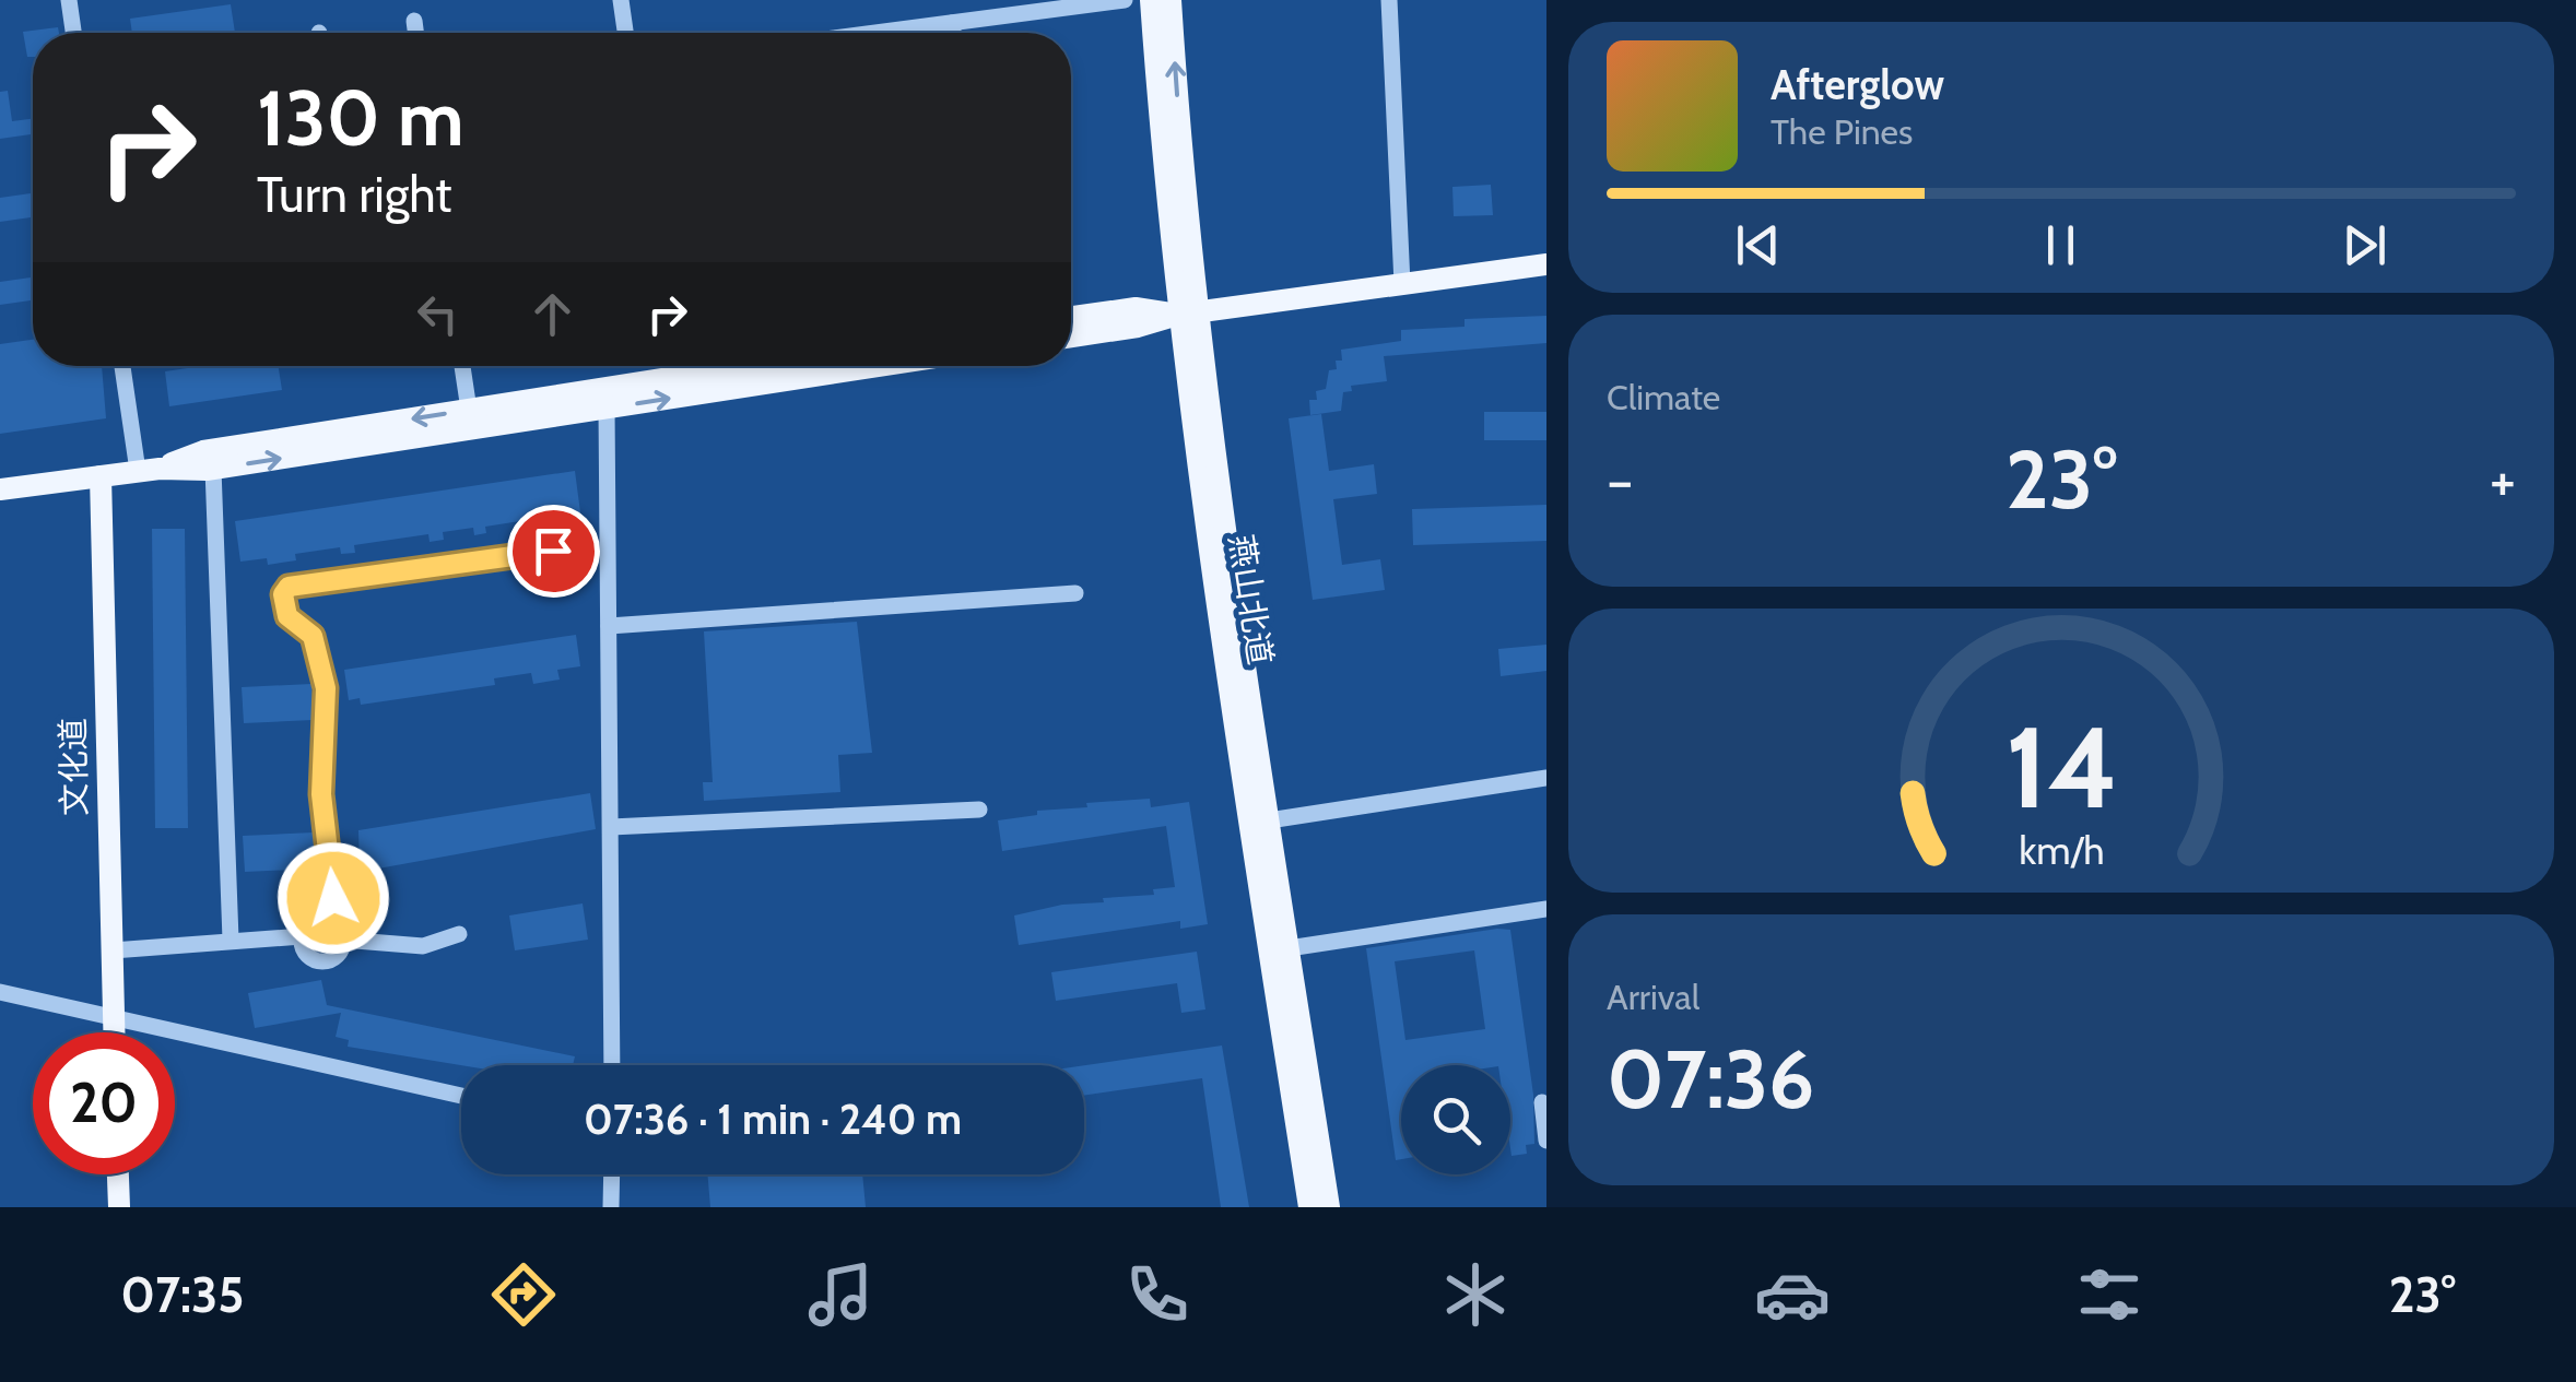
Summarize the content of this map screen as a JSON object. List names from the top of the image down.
{
  "streets": {
    "main road": ["燕山北道", "文化道"]
  },
  "page": {
    "turn": ["130 m", "Turn right"],
    "song": ["Afterglow", "The Pines"],
    "tile": [
      "Climate",
      ["Arrival", "07:36"]
    ],
    "heat": ["−", "23°", "+"],
    "limit": "20",
    "trip": "07:36 · 1 min · 240 m",
    "tabs": ["07:35", "23°"],
    "gauge": ["14", "km/h"]
  }
}
